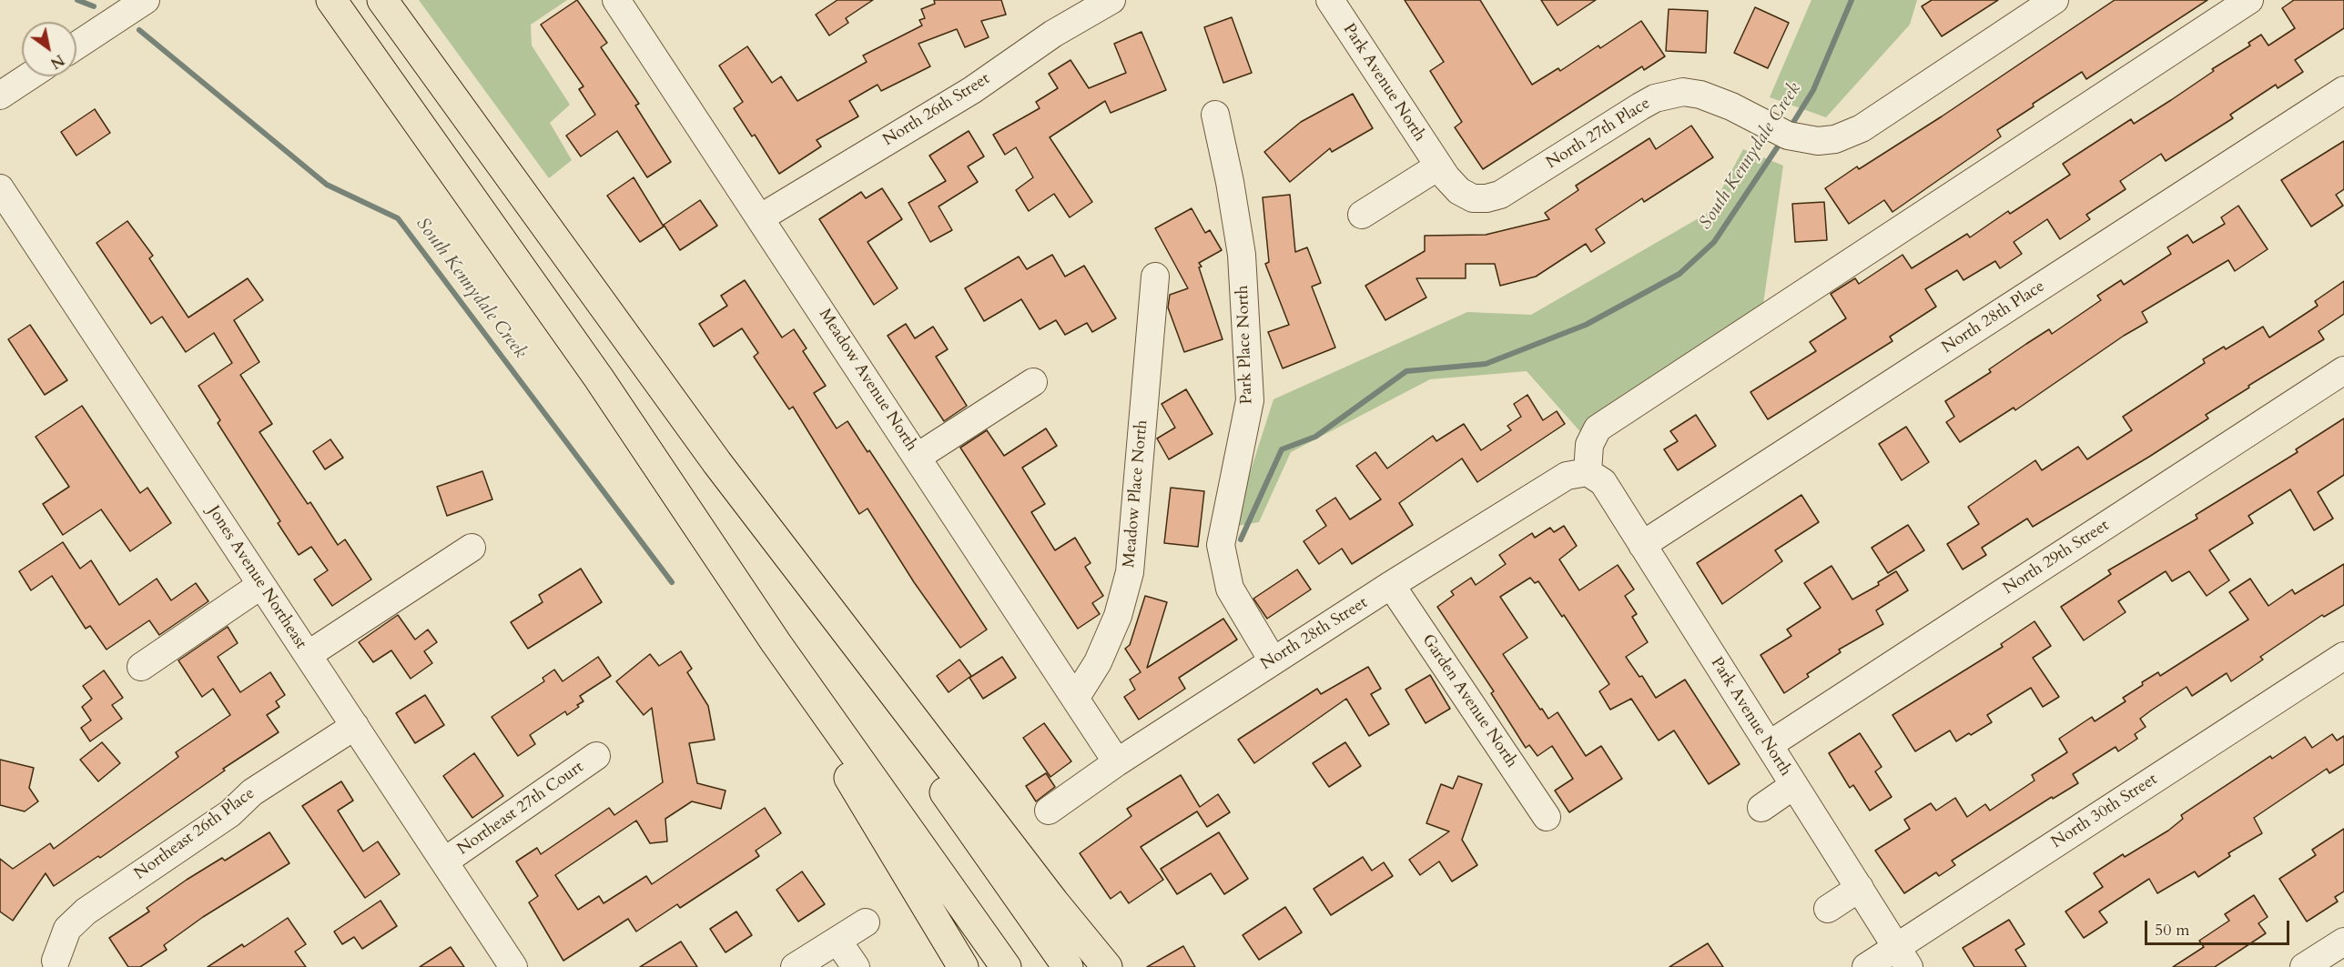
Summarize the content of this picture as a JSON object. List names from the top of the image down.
{
  "streets": {
    "street": [
      "Park Avenue North",
      "North 26th Street",
      "North 27th Place",
      "North 28th Place",
      "Park Place North",
      "Meadow Avenue North",
      "Meadow Place North",
      "North 29th Street",
      "Jones Avenue Northeast",
      "North 28th Street",
      "Garden Avenue North",
      "Northeast 27th Court",
      "North 30th Street",
      "Northeast 26th Place"
    ]
  },
  "crossings": [
    ["Park Avenue North", "North 27th Place"],
    ["Park Avenue North", "North 28th Place"],
    ["Park Avenue North", "North 29th Street"],
    ["Park Avenue North", "North 28th Street"],
    ["Park Avenue North", "North 30th Street"],
    ["North 26th Street", "Meadow Avenue North"],
    ["Park Place North", "North 28th Street"],
    ["Meadow Avenue North", "Meadow Place North"],
    ["Meadow Avenue North", "North 28th Street"],
    ["Jones Avenue Northeast", "Northeast 27th Court"],
    ["Jones Avenue Northeast", "Northeast 26th Place"],
    ["North 28th Street", "Garden Avenue North"]
  ],
  "water": ["South Kennydale Creek"],
  "scale_bar": "50 m",
  "north": "bottom right"
}
